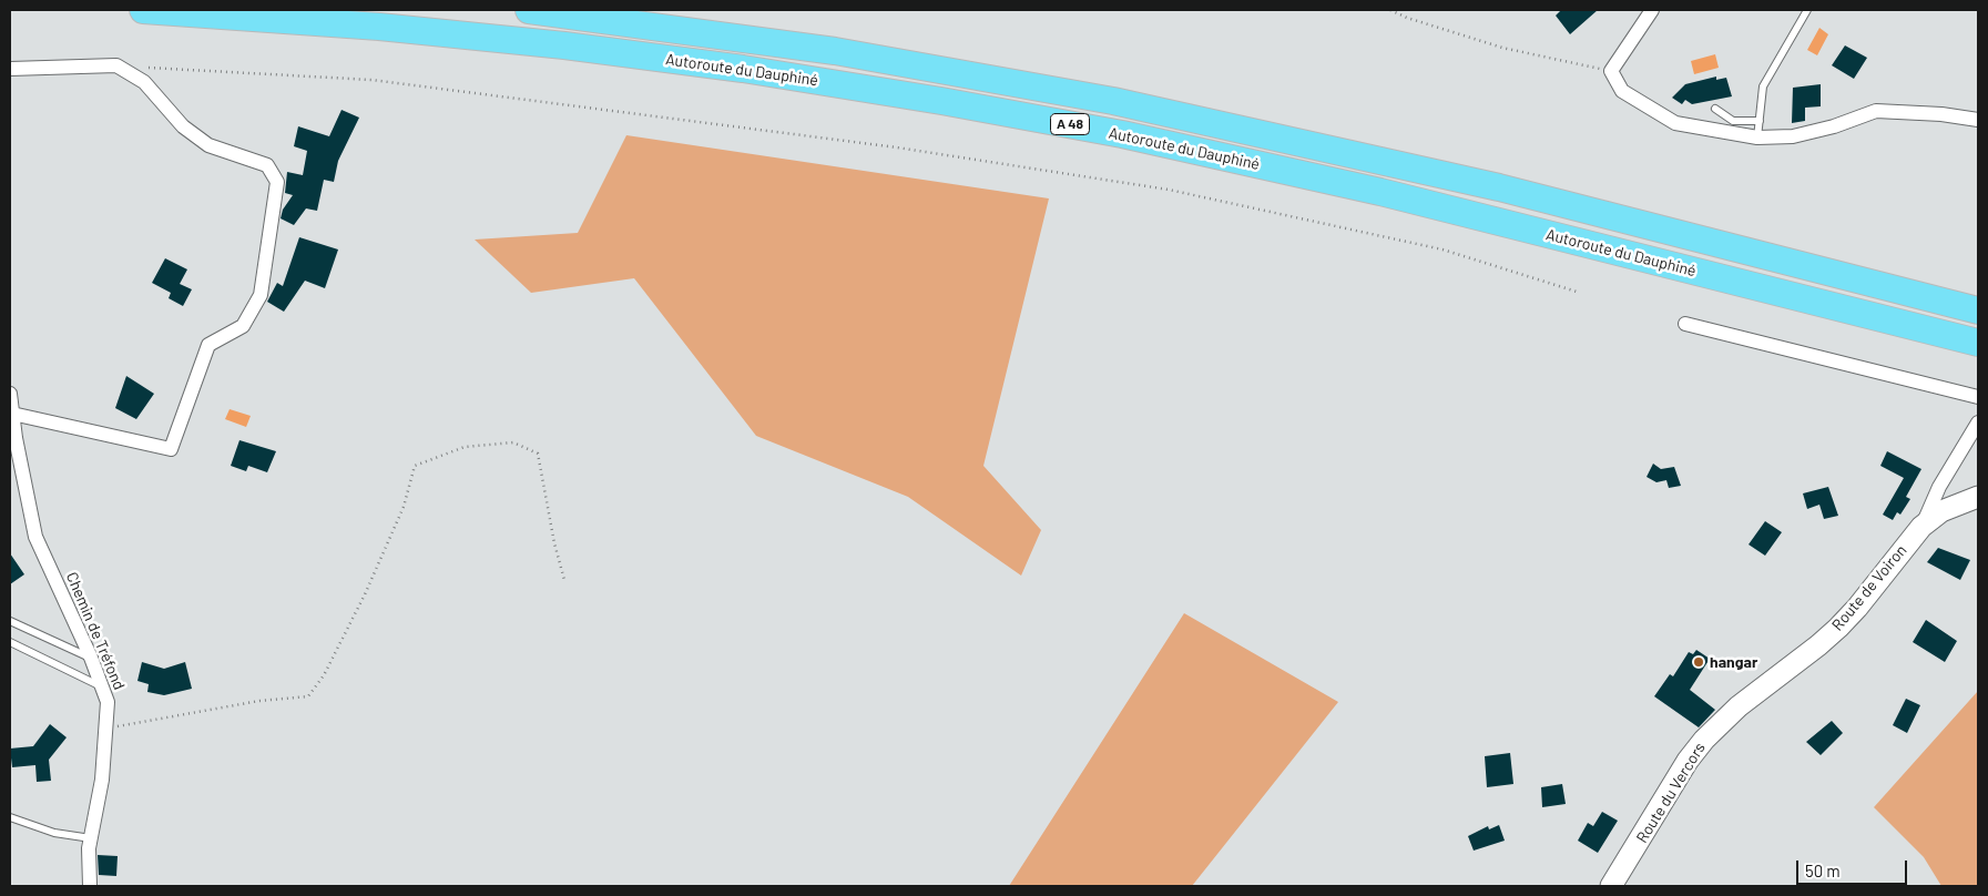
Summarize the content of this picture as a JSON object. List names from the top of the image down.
{
  "streets": {
    "highway": ["Autoroute du Dauphiné", "A 48"],
    "main road": ["Route de Voiron", "Route du Vercors"],
    "street": ["Chemin de Tréfond"]
  },
  "crossings": [
    ["Route de Voiron", "Route du Vercors"]
  ],
  "places": ["hangar"],
  "scale_bar": "50 m"
}
